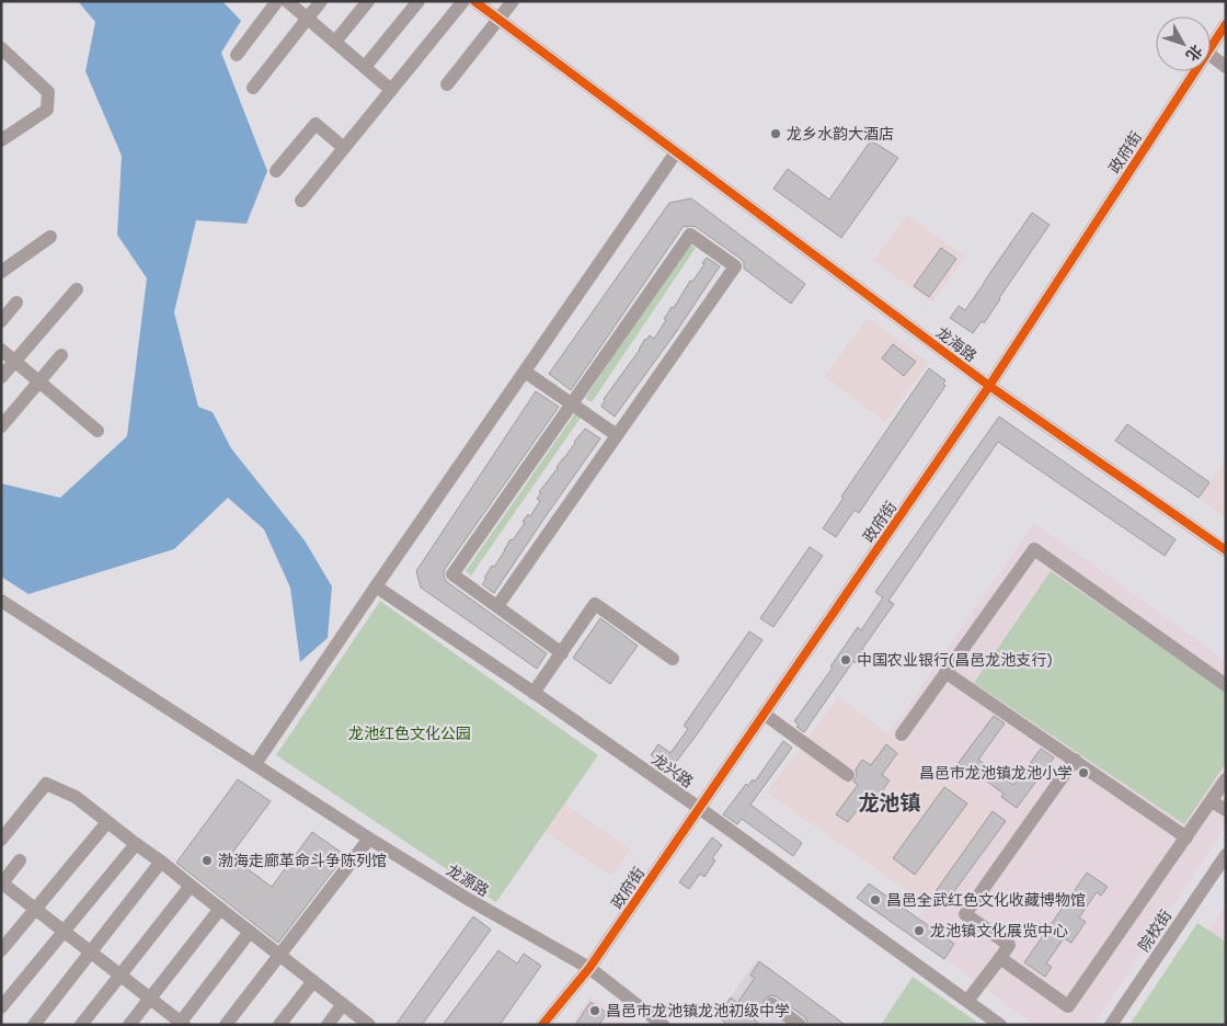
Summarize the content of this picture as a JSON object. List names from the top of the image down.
{
  "streets": {
    "street": [
      "政府街",
      "龙海路",
      "龙兴路",
      "龙源路",
      "院校街"
    ]
  },
  "crossings": [
    ["政府街", "龙海路"],
    ["政府街", "龙兴路"],
    ["政府街", "龙源路"]
  ],
  "districts": ["龙池镇"],
  "parks": ["龙池红色文化公园"],
  "places": [
    "龙乡水韵大酒店",
    "中国农业银行(昌邑龙池支行)",
    "昌邑市龙池镇龙池小学",
    "渤海走廊革命斗争陈列馆",
    "昌邑全武红色文化收藏博物馆",
    "龙池镇文化展览中心",
    "昌邑市龙池镇龙池初级中学"
  ],
  "north": "bottom right"
}
